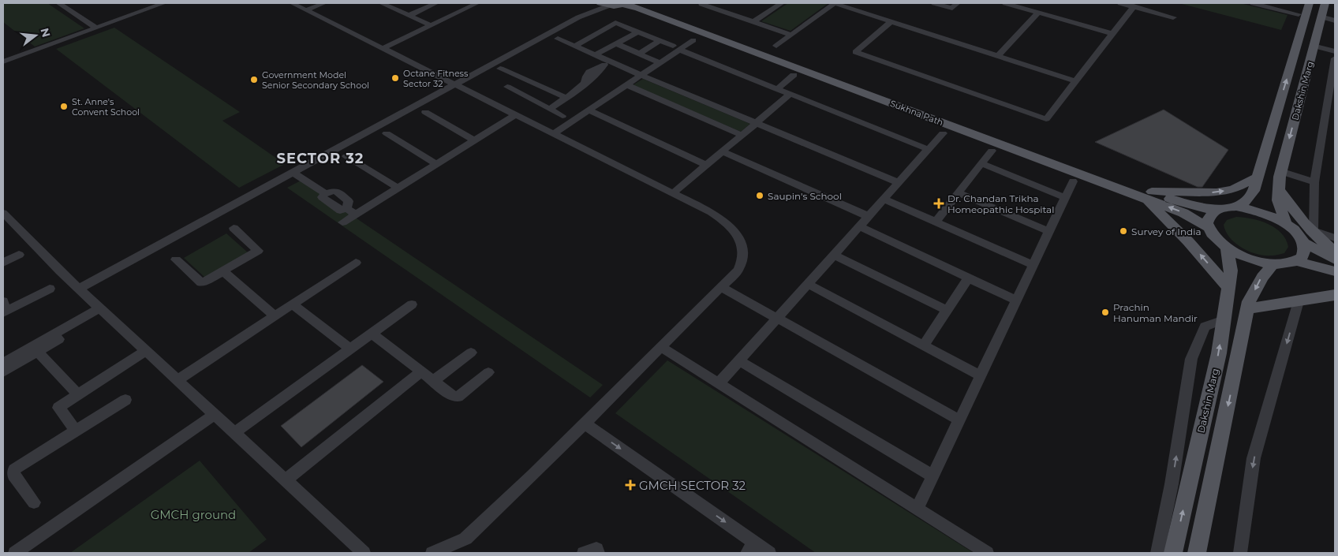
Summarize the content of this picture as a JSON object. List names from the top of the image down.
{
  "streets": {
    "main road": ["Dakshin Marg", "Sukhna Path"]
  },
  "crossings": [
    ["Dakshin Marg", "Sukhna Path"]
  ],
  "districts": ["SECTOR 32"],
  "parks": ["GMCH ground"],
  "places": {
    "other": [
      "Octane Fitness Sector 32",
      "Government Model Senior Secondary School",
      "St. Anne's Convent School",
      "Saupin's School",
      "Survey of India",
      "Prachin Hanuman Mandir"
    ],
    "health": ["Dr. Chandan Trikha Homeopathic Hospital", "GMCH SECTOR 32"]
  },
  "north": "right"
}
